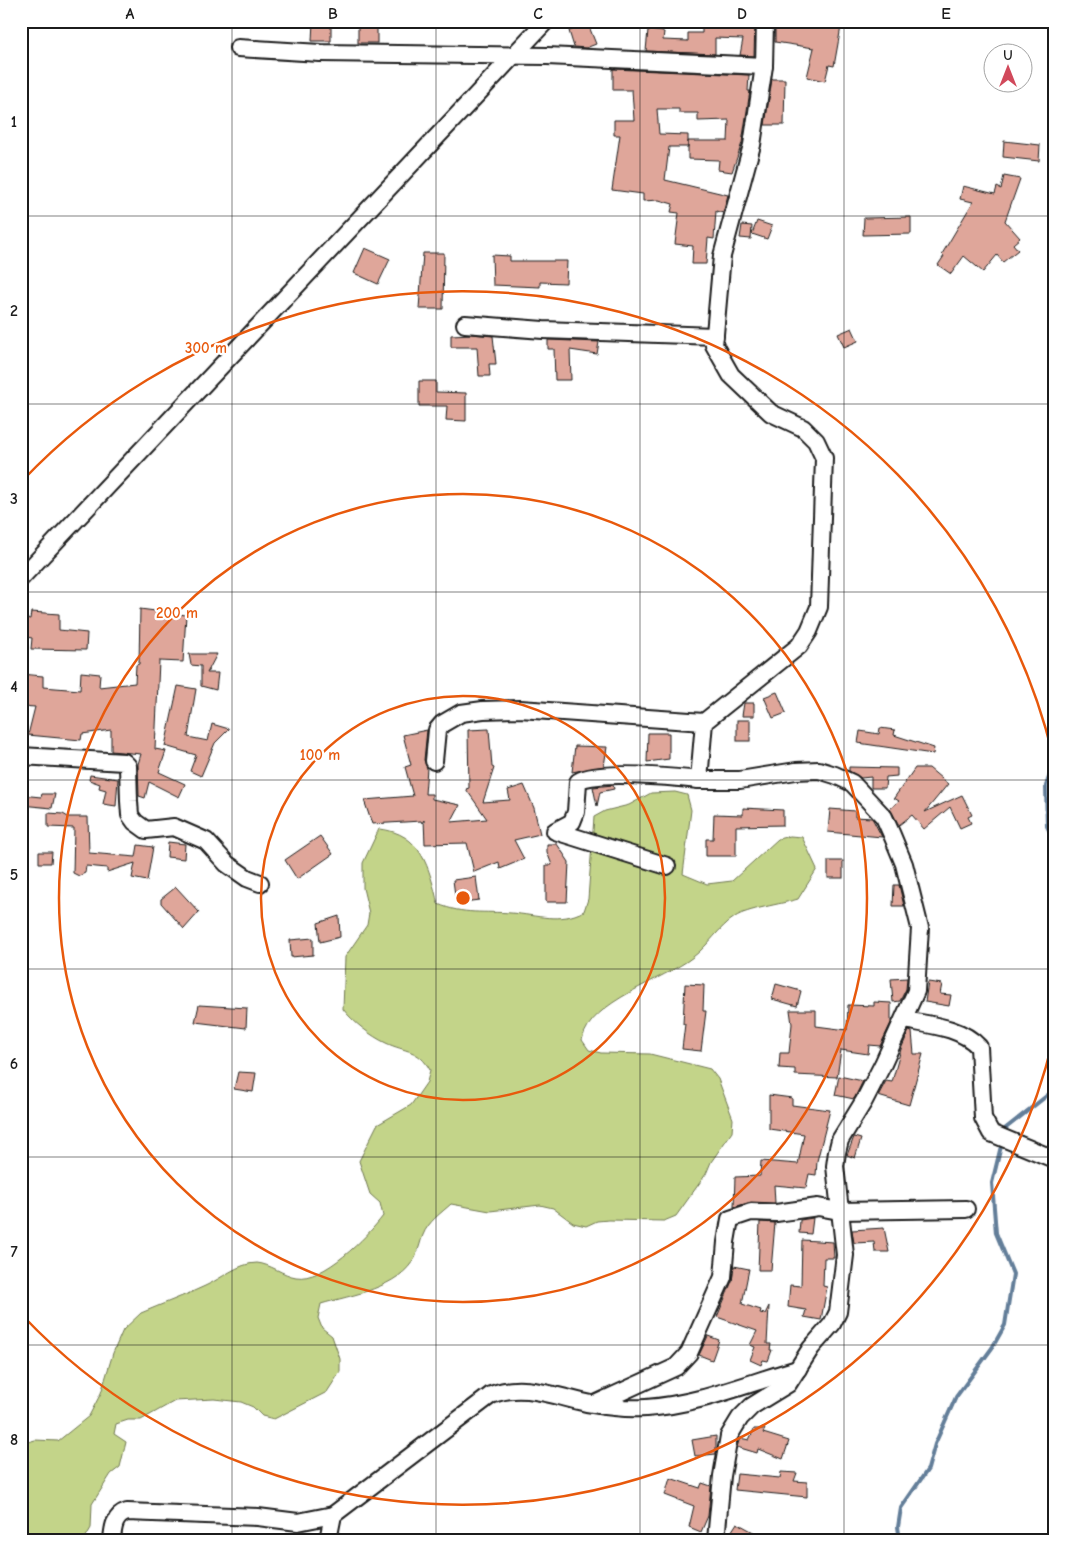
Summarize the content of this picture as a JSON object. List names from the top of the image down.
{
  "north": "top",
  "grid": {
    "columns": [
      "A",
      "B",
      "C",
      "D",
      "E"
    ],
    "rows": [
      "1",
      "2",
      "3",
      "4",
      "5",
      "6",
      "7",
      "8"
    ]
  },
  "rings": ["300 m", "200 m", "100 m"]
}
